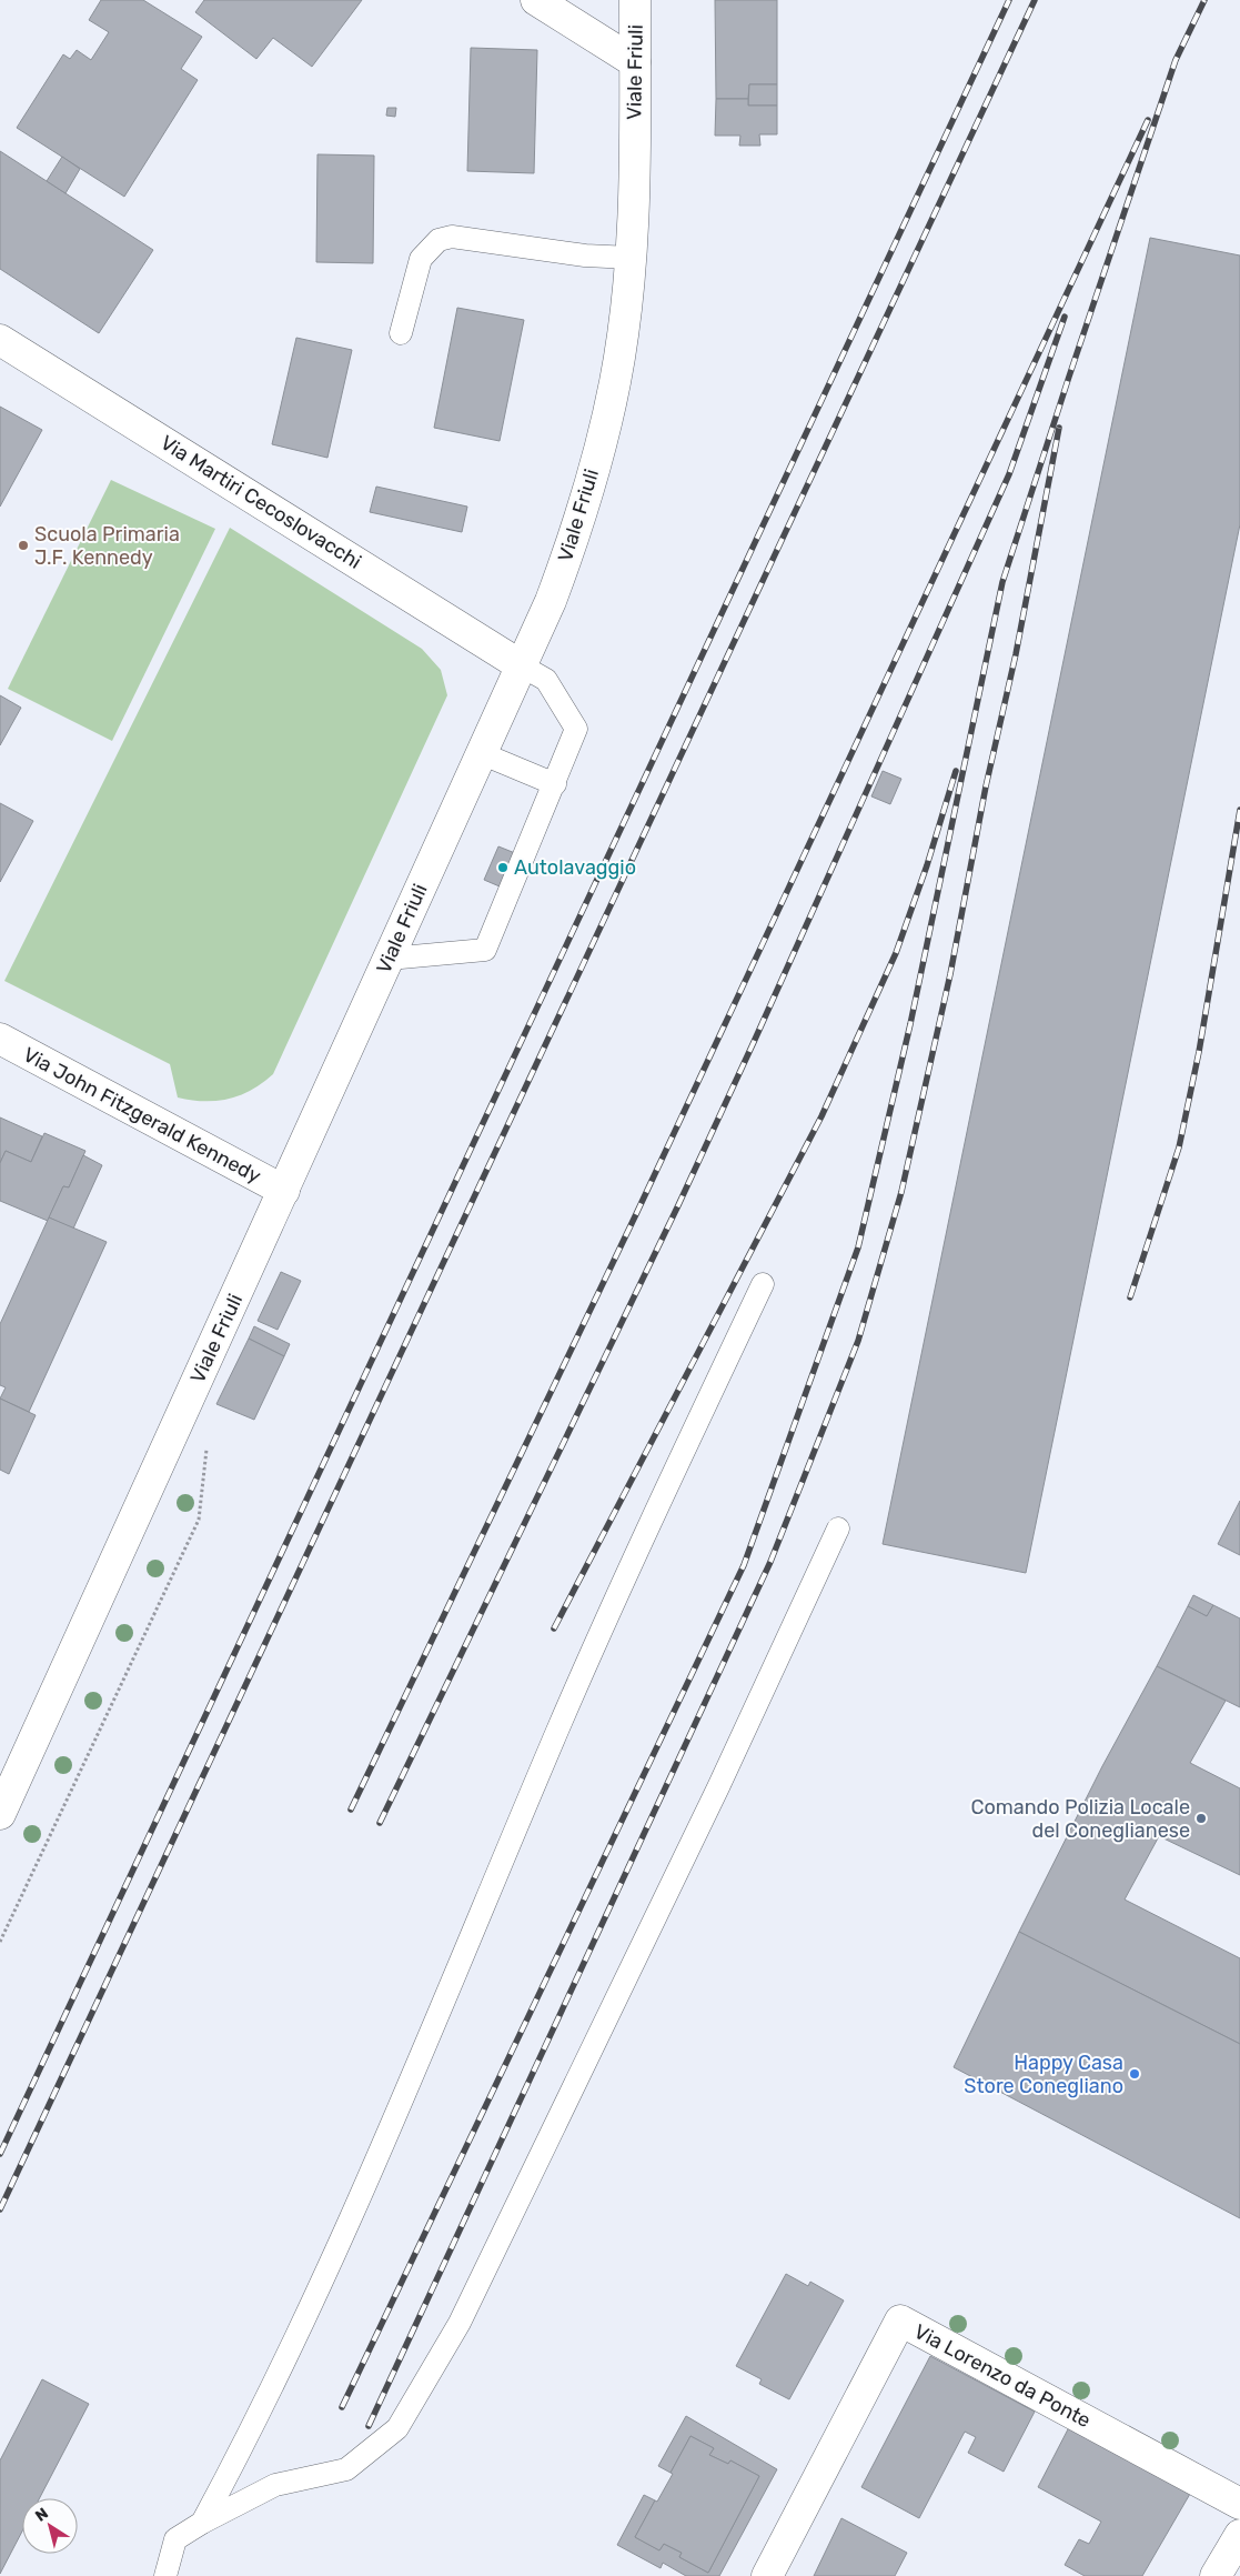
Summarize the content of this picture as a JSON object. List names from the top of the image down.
{
  "streets": {
    "street": [
      "Viale Friuli",
      "Via Martiri Cecoslovacchi",
      "Via John Fitzgerald Kennedy",
      "Via Lorenzo da Ponte"
    ]
  },
  "crossings": [
    ["Viale Friuli", "Via Martiri Cecoslovacchi"],
    ["Viale Friuli", "Via John Fitzgerald Kennedy"]
  ],
  "places": [
    "Scuola Primaria J.F. Kennedy",
    "Autolavaggio",
    "Comando Polizia Locale del Coneglianese",
    "Happy Casa Store Conegliano"
  ],
  "north": "top left"
}
